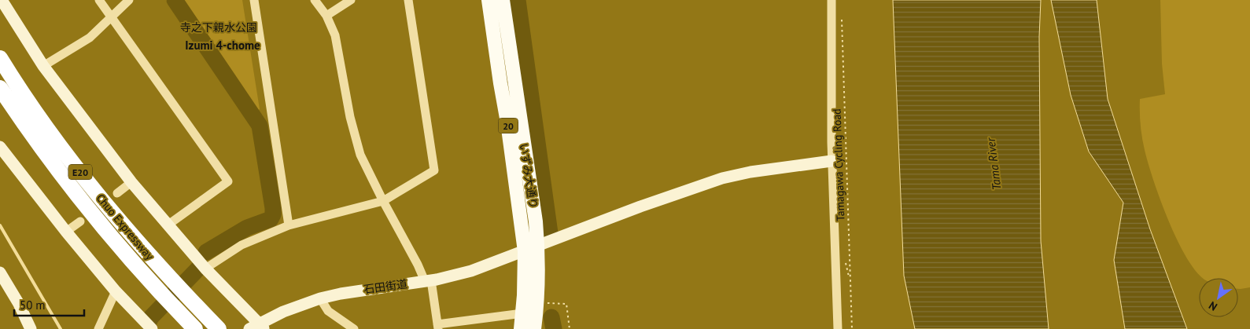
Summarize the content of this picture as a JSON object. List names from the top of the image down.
{
  "streets": {
    "highway": ["E20", "Chuo Expressway"],
    "main road": ["20", "いずみ大通り"],
    "street": ["石田街道"],
    "path": ["Tamagawa Cycling Road"]
  },
  "crossings": [
    ["いずみ大通り", "石田街道"]
  ],
  "districts": ["Izumi 4-chome"],
  "water": ["Tama River"],
  "parks": ["寺之下親水公園"],
  "scale_bar": "50 m",
  "north": "bottom left"
}
